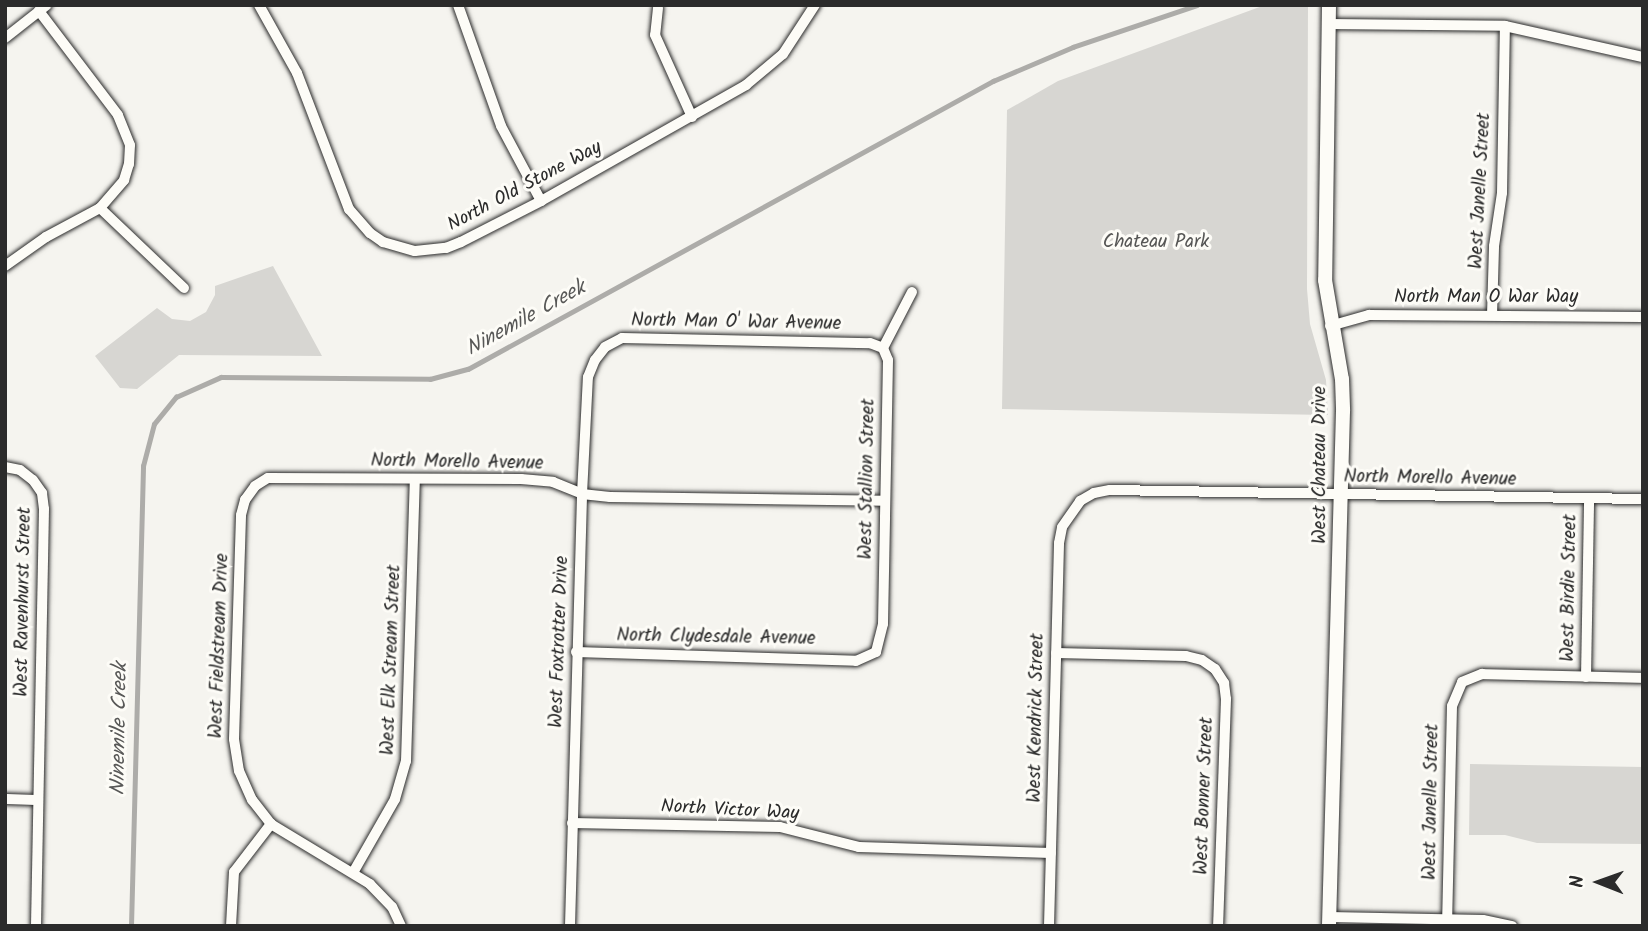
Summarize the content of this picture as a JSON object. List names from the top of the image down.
{
  "streets": {
    "street": [
      "North Old Stone Way",
      "West Janelle Street",
      "North Man O War Way",
      "North Man O' War Avenue",
      "North Morello Avenue",
      "West Chateau Drive",
      "West Stallion Street",
      "West Birdie Street",
      "West Ravenhurst Street",
      "North Clydesdale Avenue",
      "West Foxtrotter Drive",
      "West Fieldstream Drive",
      "West Elk Stream Street",
      "West Kendrick Street",
      "West Bonner Street",
      "North Victor Way"
    ]
  },
  "crossings": [
    ["West Janelle Street", "North Man O War Way"],
    ["West Janelle Street", "West Birdie Street"],
    ["North Man O War Way", "West Chateau Drive"],
    ["North Man O' War Avenue", "West Stallion Street"],
    ["North Man O' War Avenue", "West Foxtrotter Drive"],
    ["North Morello Avenue", "West Chateau Drive"],
    ["North Morello Avenue", "West Stallion Street"],
    ["North Morello Avenue", "West Birdie Street"],
    ["North Morello Avenue", "West Foxtrotter Drive"],
    ["North Morello Avenue", "West Fieldstream Drive"],
    ["North Morello Avenue", "West Elk Stream Street"],
    ["North Morello Avenue", "West Kendrick Street"],
    ["West Stallion Street", "North Clydesdale Avenue"],
    ["North Clydesdale Avenue", "West Foxtrotter Drive"],
    ["West Foxtrotter Drive", "North Victor Way"],
    ["West Fieldstream Drive", "West Elk Stream Street"],
    ["West Kendrick Street", "West Bonner Street"],
    ["West Kendrick Street", "North Victor Way"]
  ],
  "water": ["Ninemile Creek"],
  "parks": ["Chateau Park"],
  "north": "left"
}
